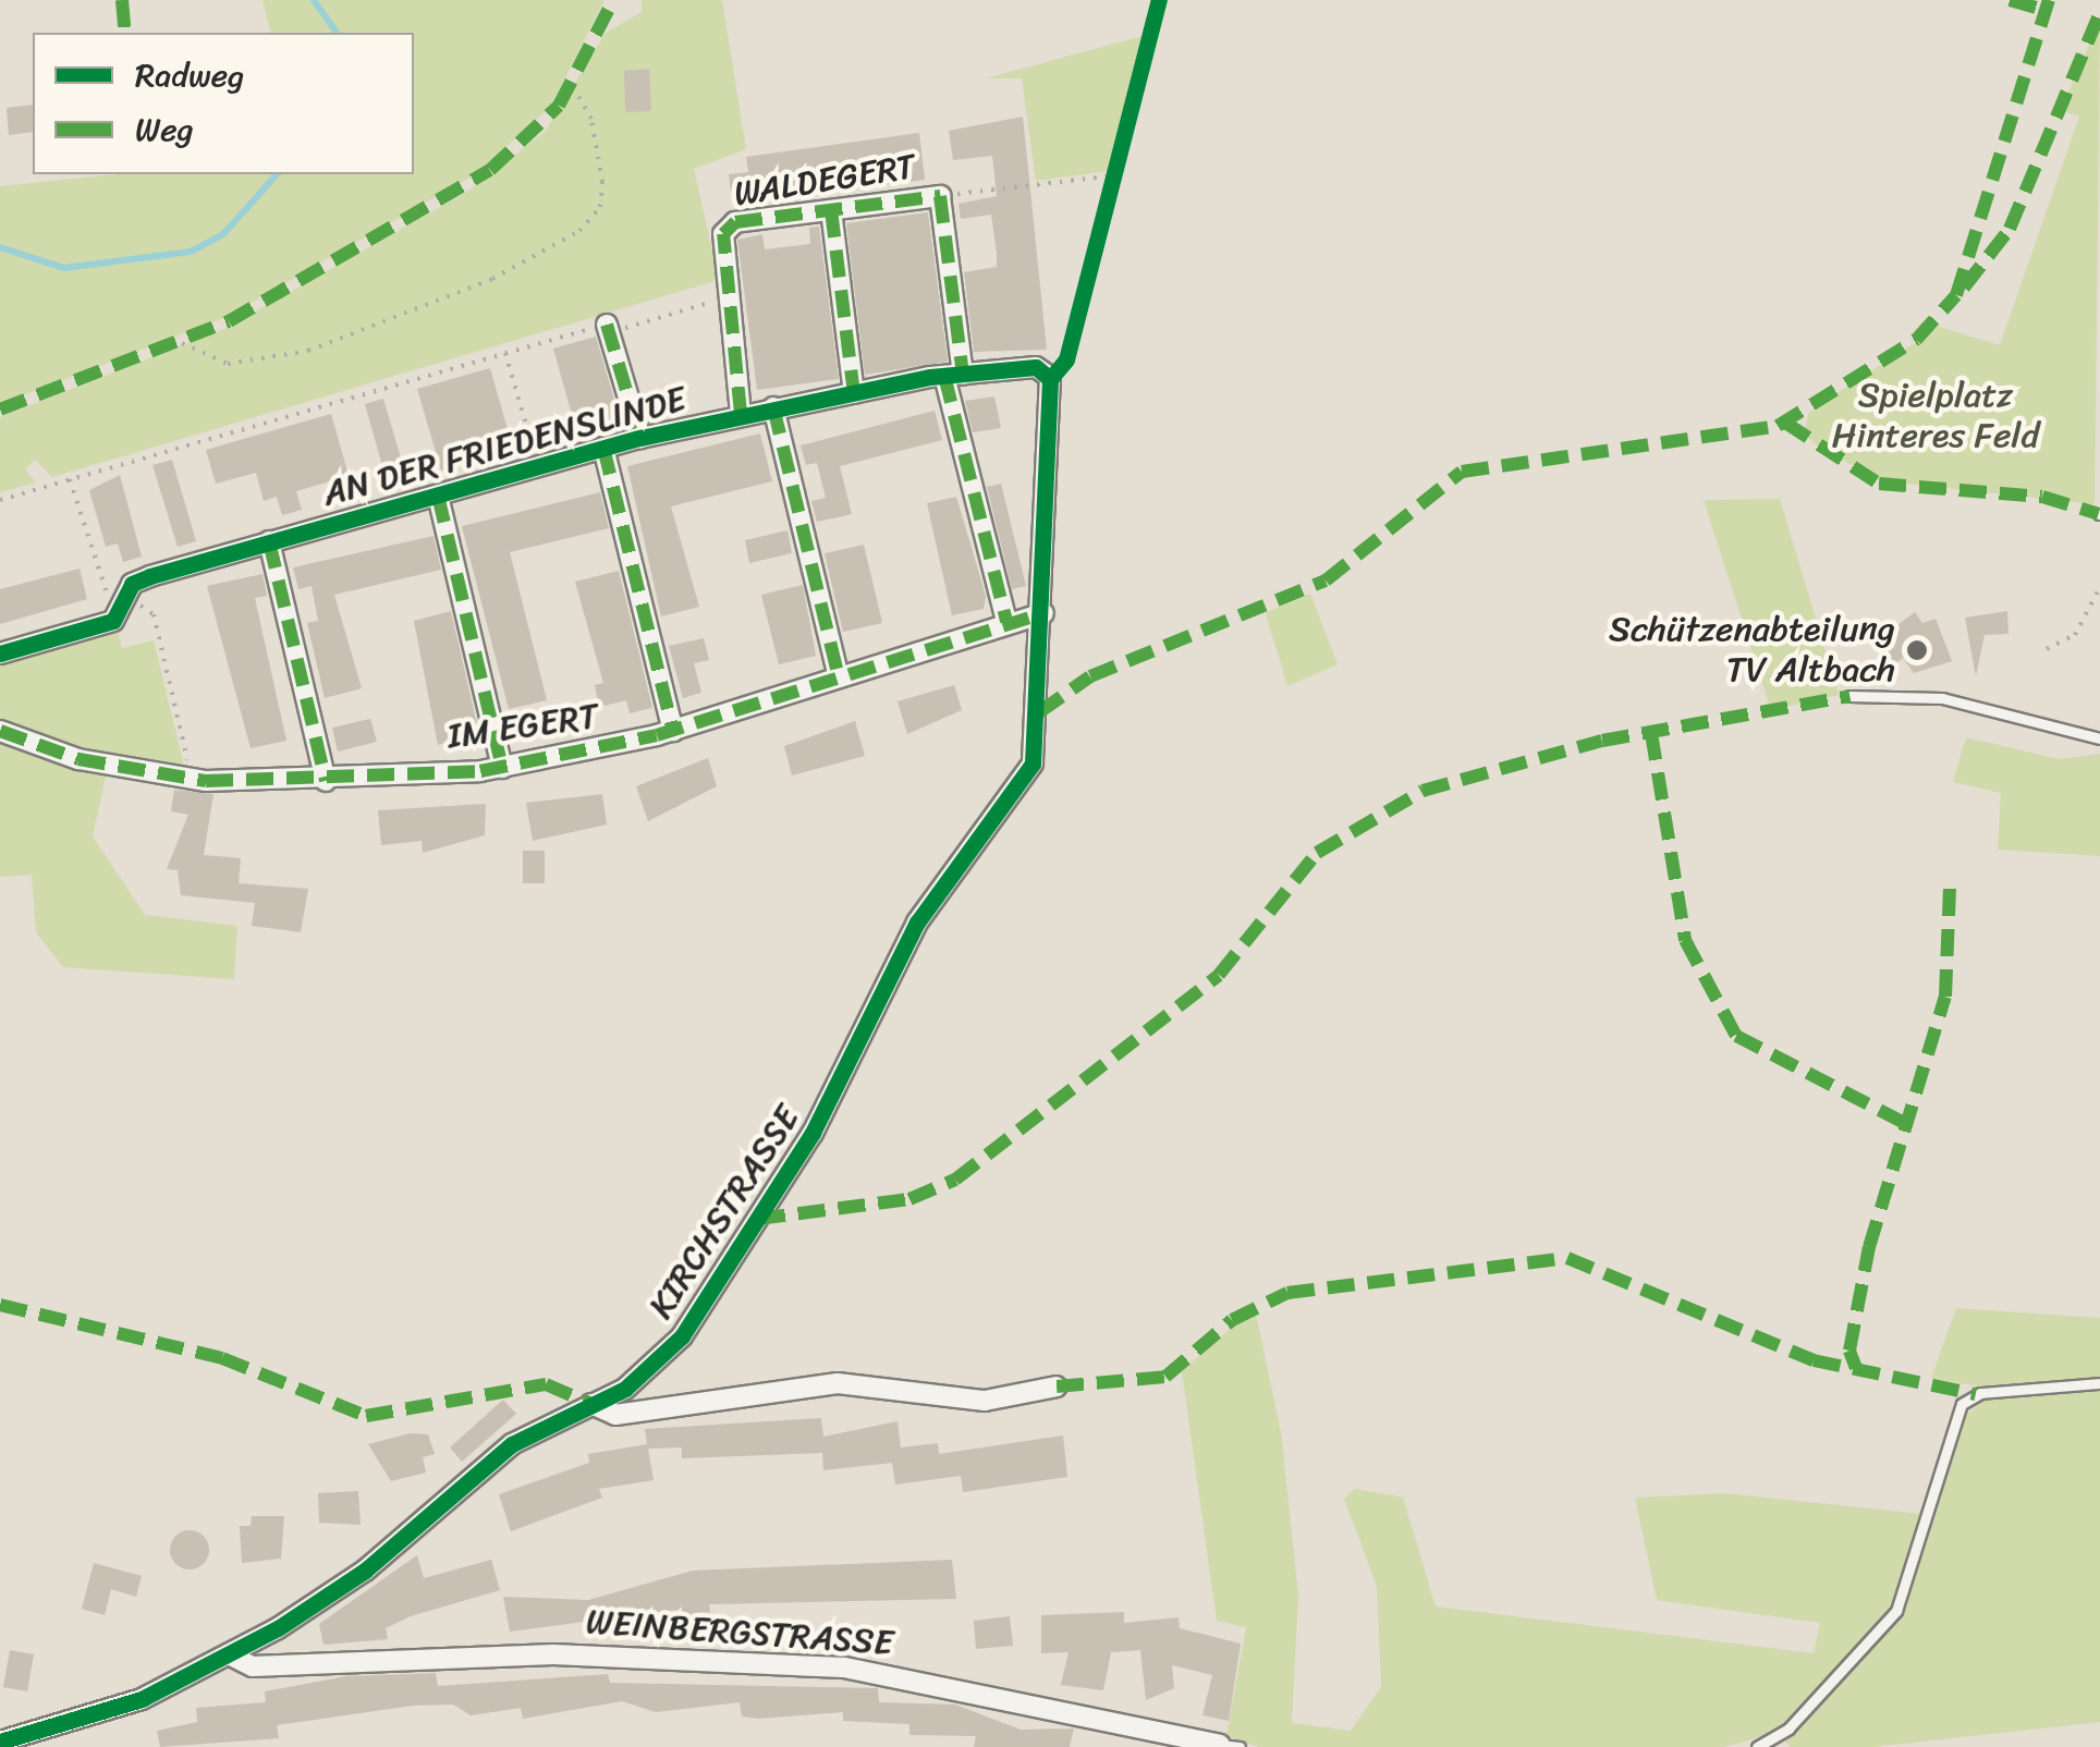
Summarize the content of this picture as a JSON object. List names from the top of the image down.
{
  "streets": {
    "street": [
      "WALDEGERT",
      "AN DER FRIEDENSLINDE",
      "IM EGERT",
      "KIRCHSTRASSE",
      "WEINBERGSTRASSE"
    ]
  },
  "crossings": [
    ["WALDEGERT", "AN DER FRIEDENSLINDE"],
    ["WALDEGERT", "IM EGERT"],
    ["AN DER FRIEDENSLINDE", "KIRCHSTRASSE"],
    ["IM EGERT", "KIRCHSTRASSE"],
    ["KIRCHSTRASSE", "WEINBERGSTRASSE"]
  ],
  "parks": ["Spielplatz Hinteres Feld"],
  "places": ["Schützenabteilung TV Altbach"],
  "legend": ["Radweg", "Weg"]
}
